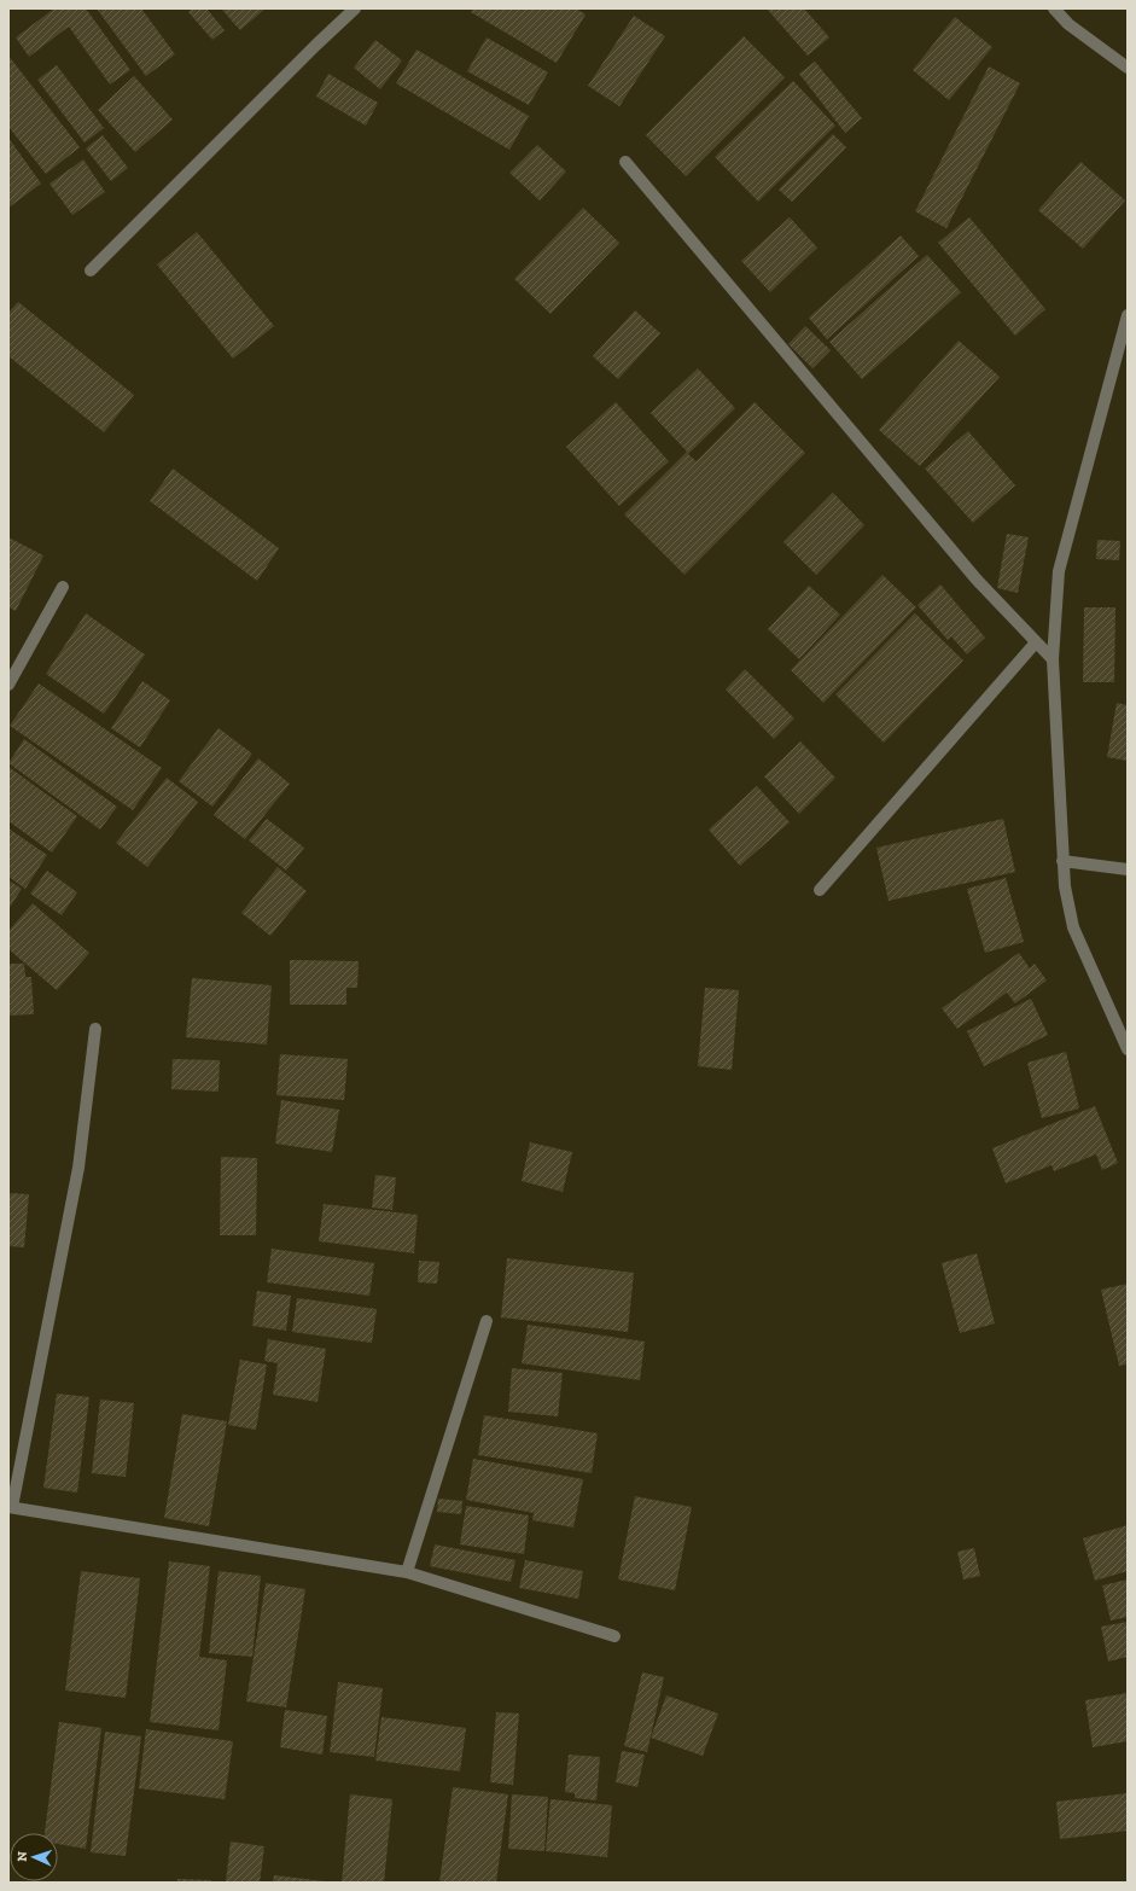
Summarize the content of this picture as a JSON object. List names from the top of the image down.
{
  "north": "left"
}
